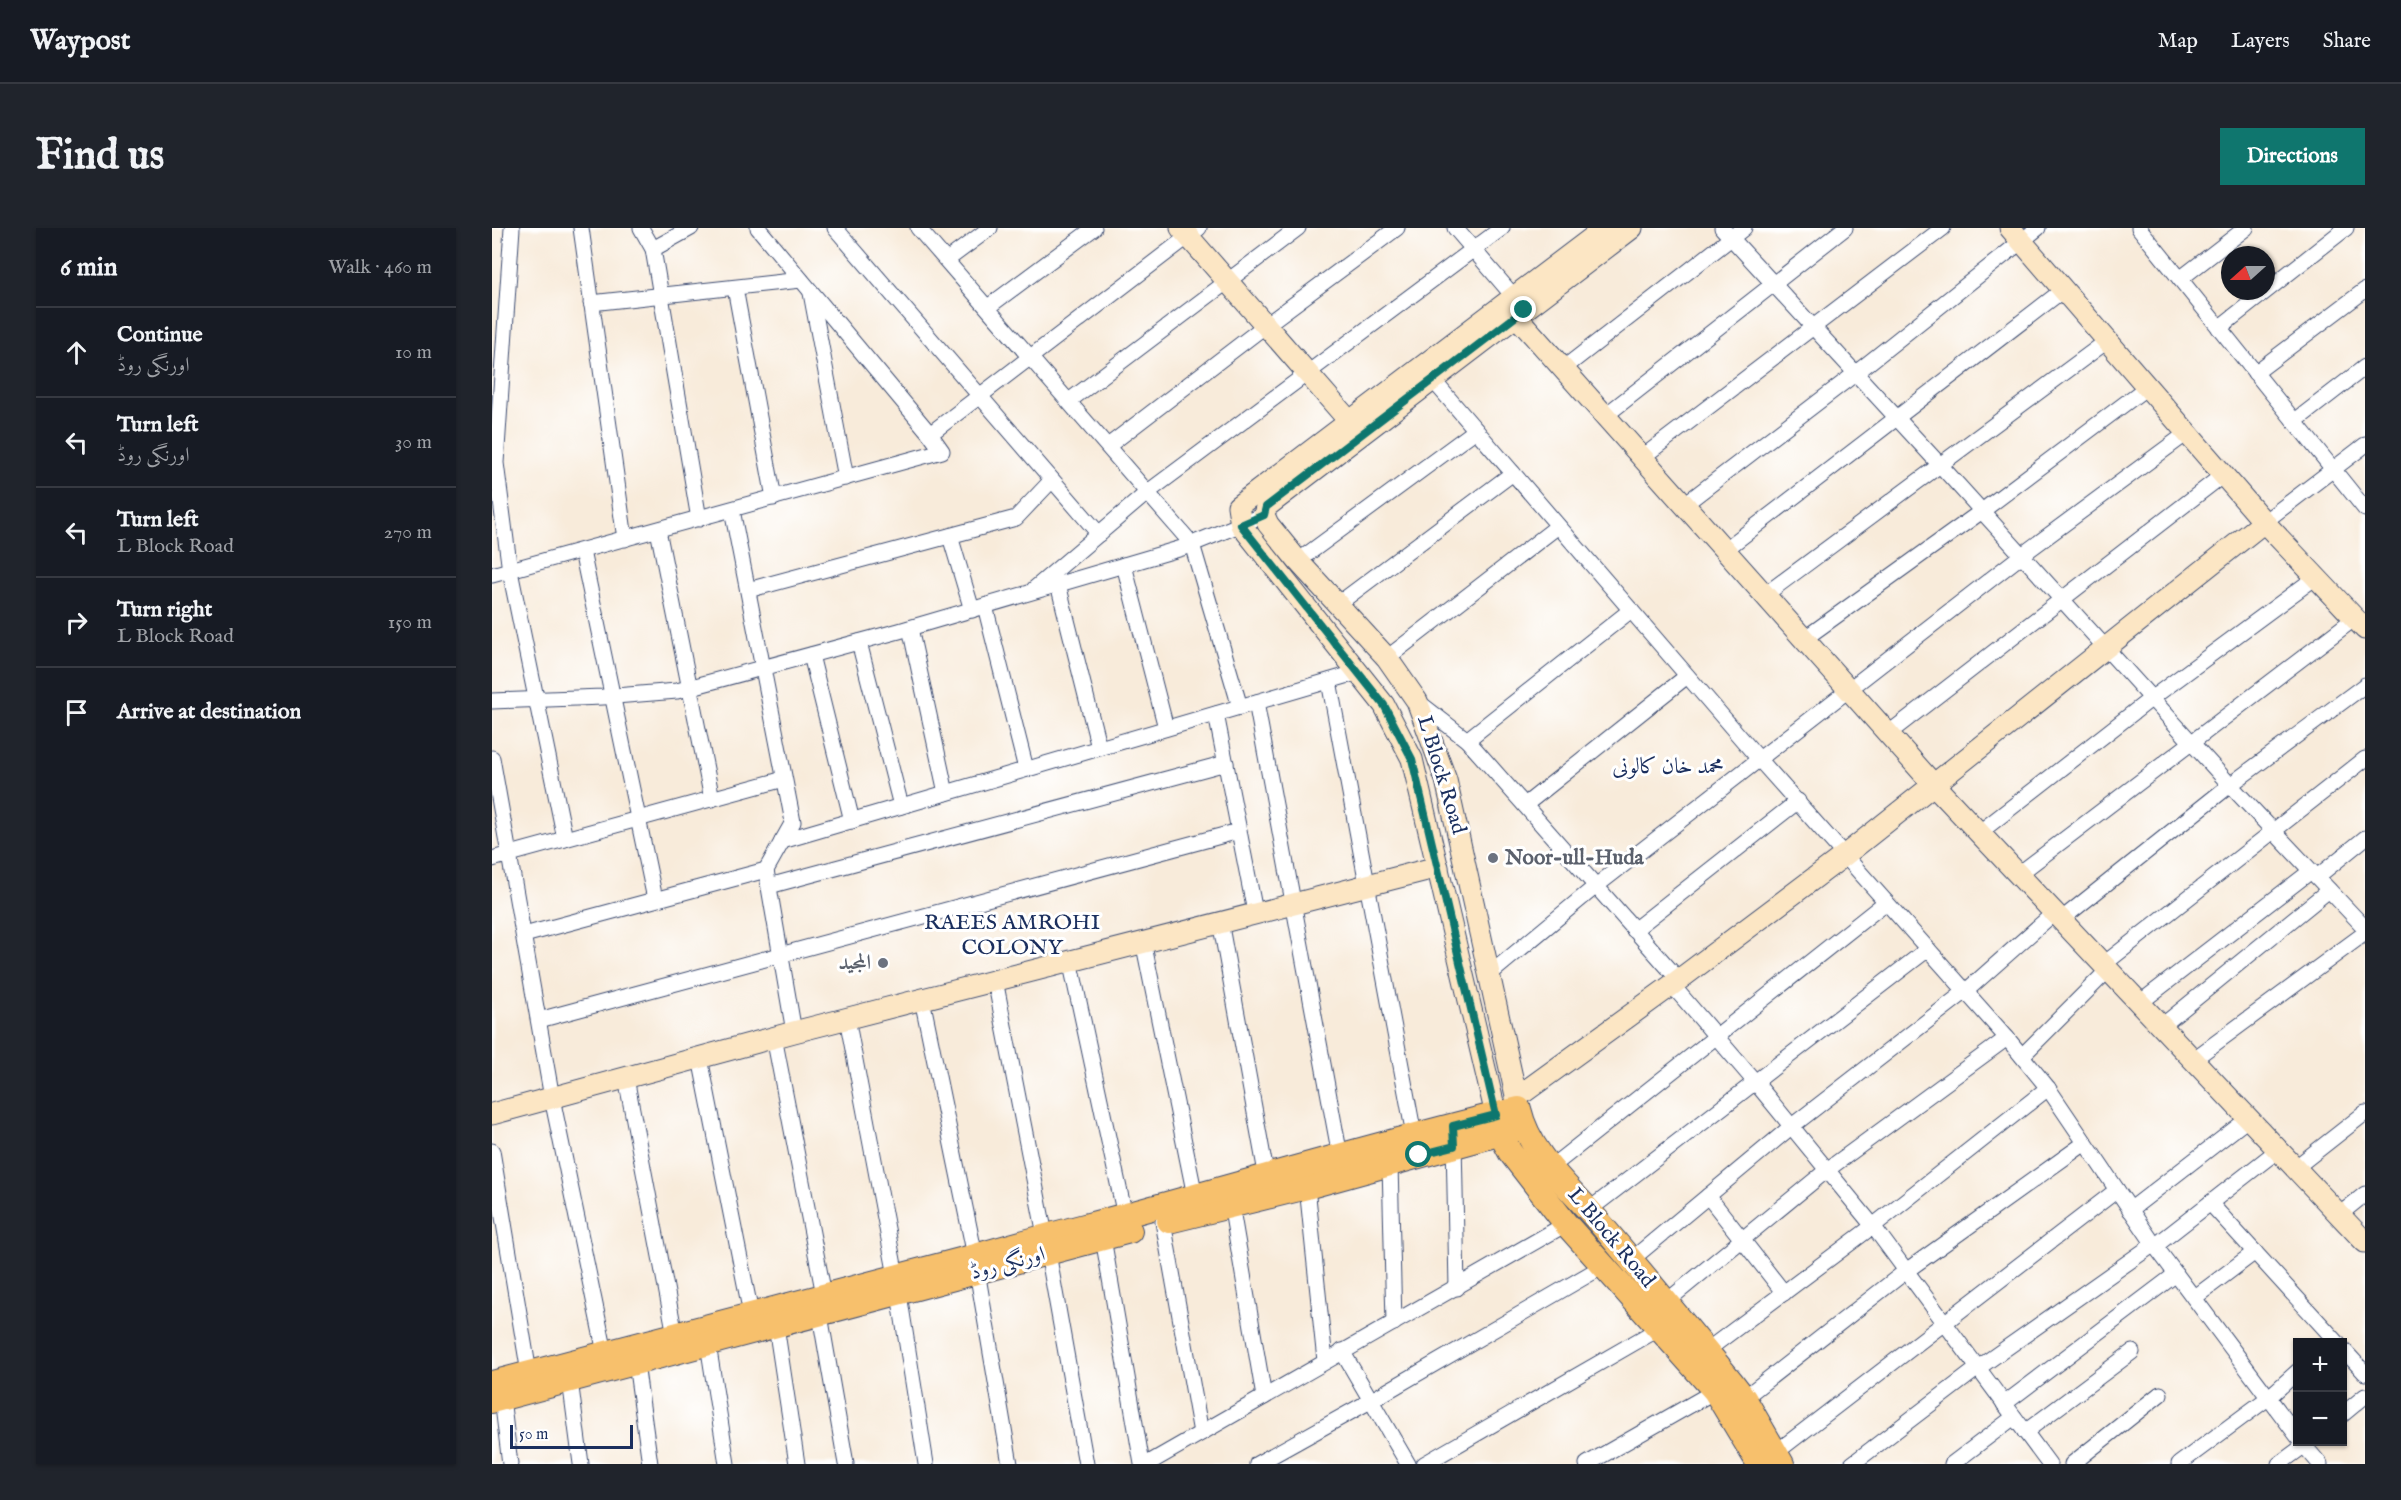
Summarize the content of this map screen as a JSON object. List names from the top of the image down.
{
  "streets": {
    "main road": ["L Block Road", "اورنگی روڈ"]
  },
  "crossings": [
    ["L Block Road", "اورنگی روڈ"]
  ],
  "districts": ["محمد خان کالونی", "RAEES AMROHI COLONY"],
  "places": ["Noor-ull-Huda", "المجید"],
  "scale_bar": "50 m",
  "north": "left",
  "page": {
    "header": "Waypost",
    "nav": ["Map", "Layers", "Share"],
    "buttons": "Directions",
    "title": "Find us",
    "heading": ["6 min", "Walk · 460 m"],
    "list": [
      ["Continue", "اورنگی روڈ", "10 m"],
      ["Turn left", "اورنگی روڈ", "30 m"],
      ["Turn left", "L Block Road", "270 m"],
      ["Turn right", "L Block Road", "150 m"],
      "Arrive at destination"
    ],
    "map_buttons": ["+", "−"],
    "scale": "50 m"
  }
}
